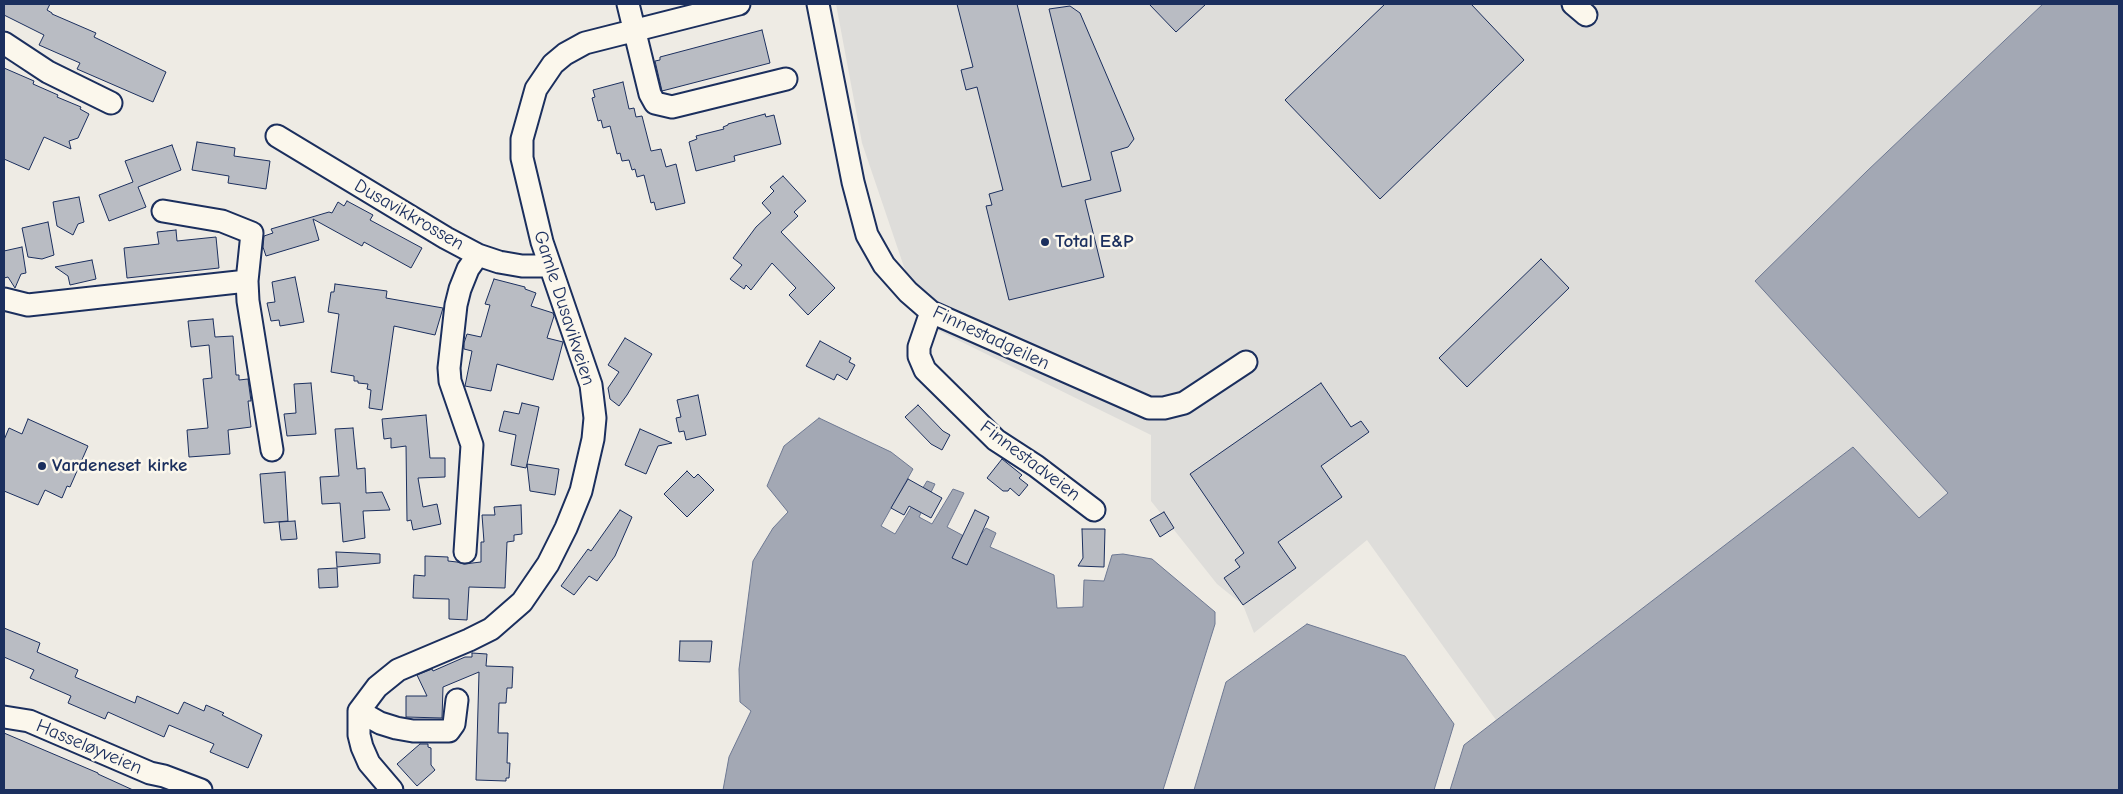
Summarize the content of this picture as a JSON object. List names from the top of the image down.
{
  "streets": {
    "street": [
      "Dusavikkrossen",
      "Gamle Dusavikveien",
      "Finnestadgeilen",
      "Finnestadveien",
      "Hasseløyveien"
    ]
  },
  "crossings": [
    ["Dusavikkrossen", "Gamle Dusavikveien"],
    ["Finnestadgeilen", "Finnestadveien"]
  ],
  "places": ["Total E&P", "Vardeneset kirke"]
}
